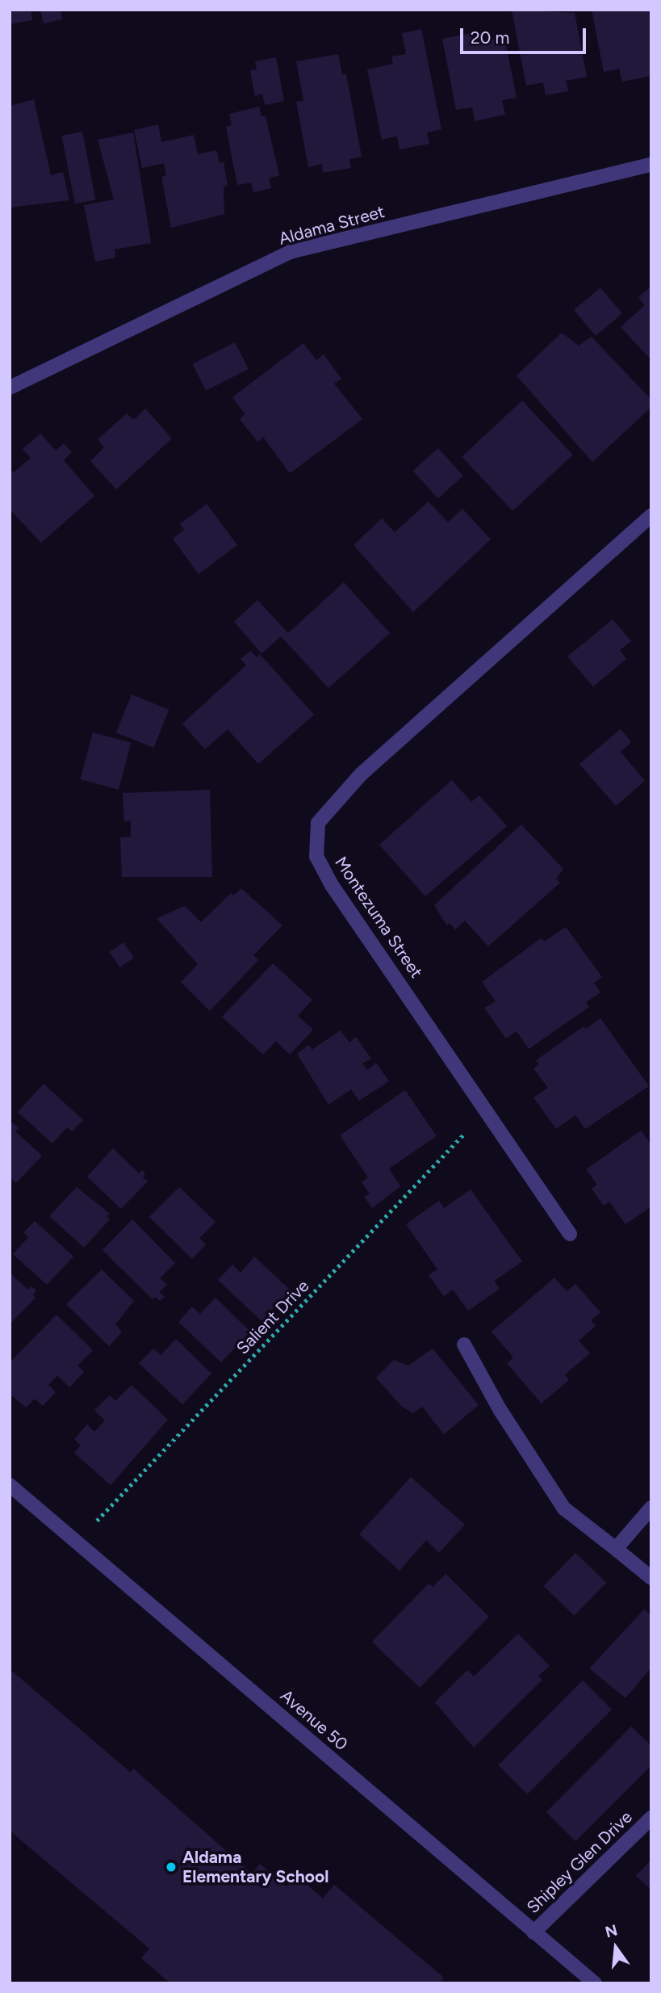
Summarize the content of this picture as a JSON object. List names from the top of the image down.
{
  "streets": {
    "street": [
      "Aldama Street",
      "Montezuma Street",
      "Avenue 50",
      "Shipley Glen Drive"
    ],
    "path": ["Salient Drive"]
  },
  "crossings": [
    ["Montezuma Street", "Salient Drive"],
    ["Salient Drive", "Avenue 50"],
    ["Avenue 50", "Shipley Glen Drive"]
  ],
  "places": ["Aldama Elementary School"],
  "scale_bar": "20 m",
  "north": "top"
}
